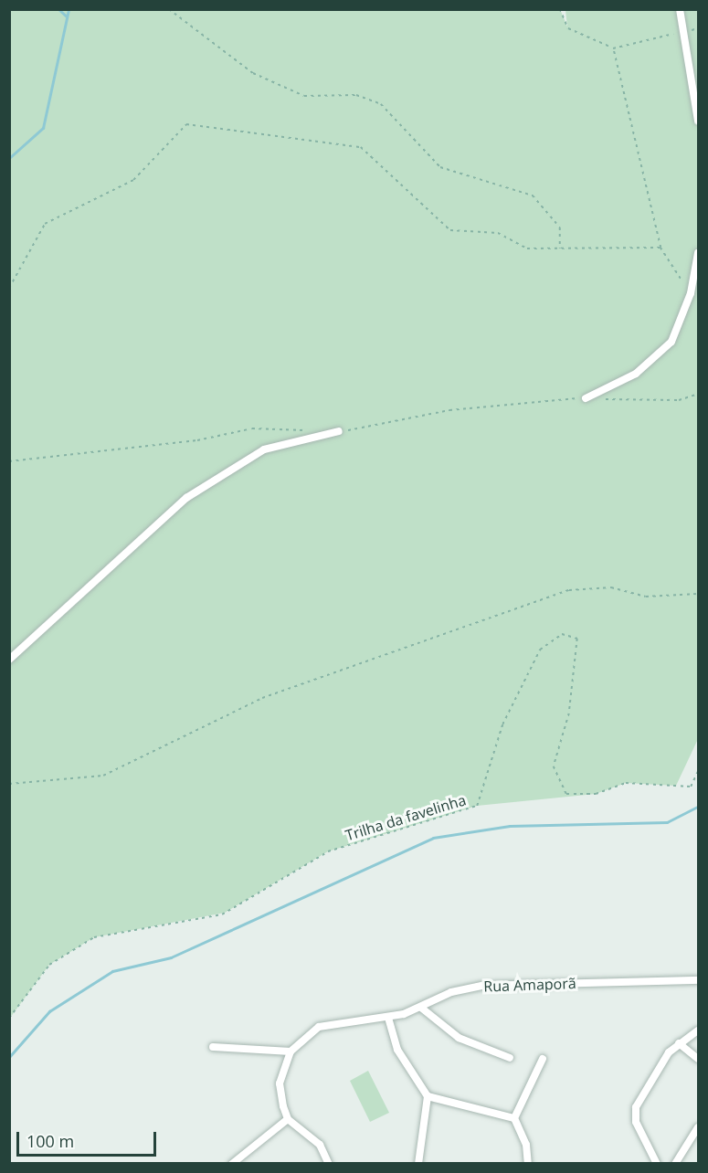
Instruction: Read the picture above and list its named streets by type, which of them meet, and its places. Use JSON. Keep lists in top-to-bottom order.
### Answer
{
  "streets": {
    "street": ["Rua Amaporã"],
    "path": ["Trilha da favelinha"]
  },
  "scale_bar": "100 m"
}
